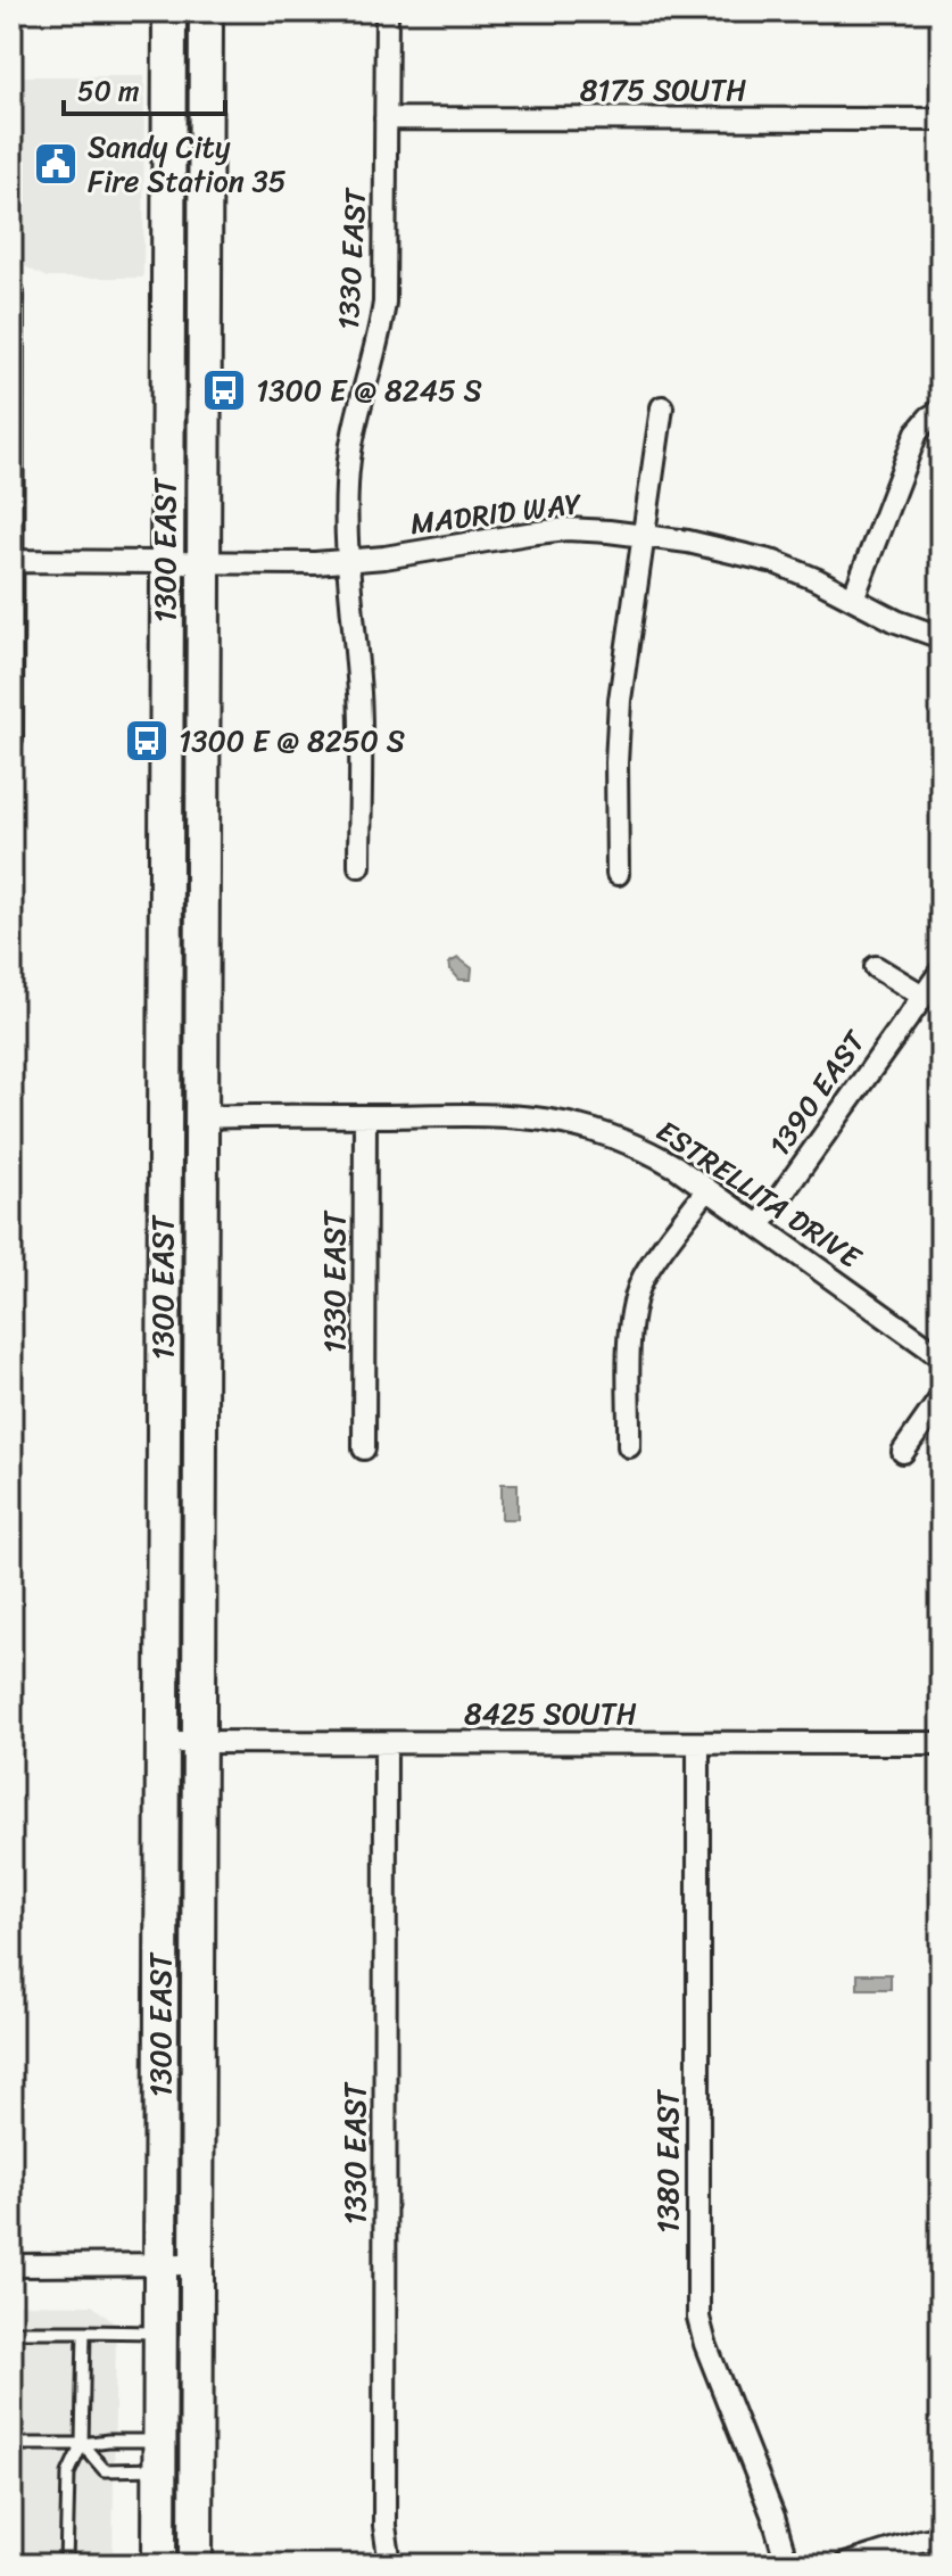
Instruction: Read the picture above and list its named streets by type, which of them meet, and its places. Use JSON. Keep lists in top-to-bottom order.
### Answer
{
  "streets": {
    "main road": ["1300 EAST"],
    "street": [
      "8175 SOUTH",
      "1330 EAST",
      "MADRID WAY",
      "1390 EAST",
      "ESTRELLITA DRIVE",
      "8425 SOUTH",
      "1380 EAST"
    ]
  },
  "crossings": [
    ["8175 SOUTH", "1330 EAST"],
    ["1330 EAST", "MADRID WAY"],
    ["1330 EAST", "ESTRELLITA DRIVE"],
    ["1330 EAST", "8425 SOUTH"],
    ["MADRID WAY", "1300 EAST"],
    ["1300 EAST", "ESTRELLITA DRIVE"],
    ["1300 EAST", "8425 SOUTH"],
    ["1390 EAST", "ESTRELLITA DRIVE"],
    ["8425 SOUTH", "1380 EAST"]
  ],
  "places": {
    "public building": ["Sandy City Fire Station 35"],
    "bus stop": ["1300 E @ 8245 S", "1300 E @ 8250 S"]
  },
  "scale_bar": "50 m"
}
